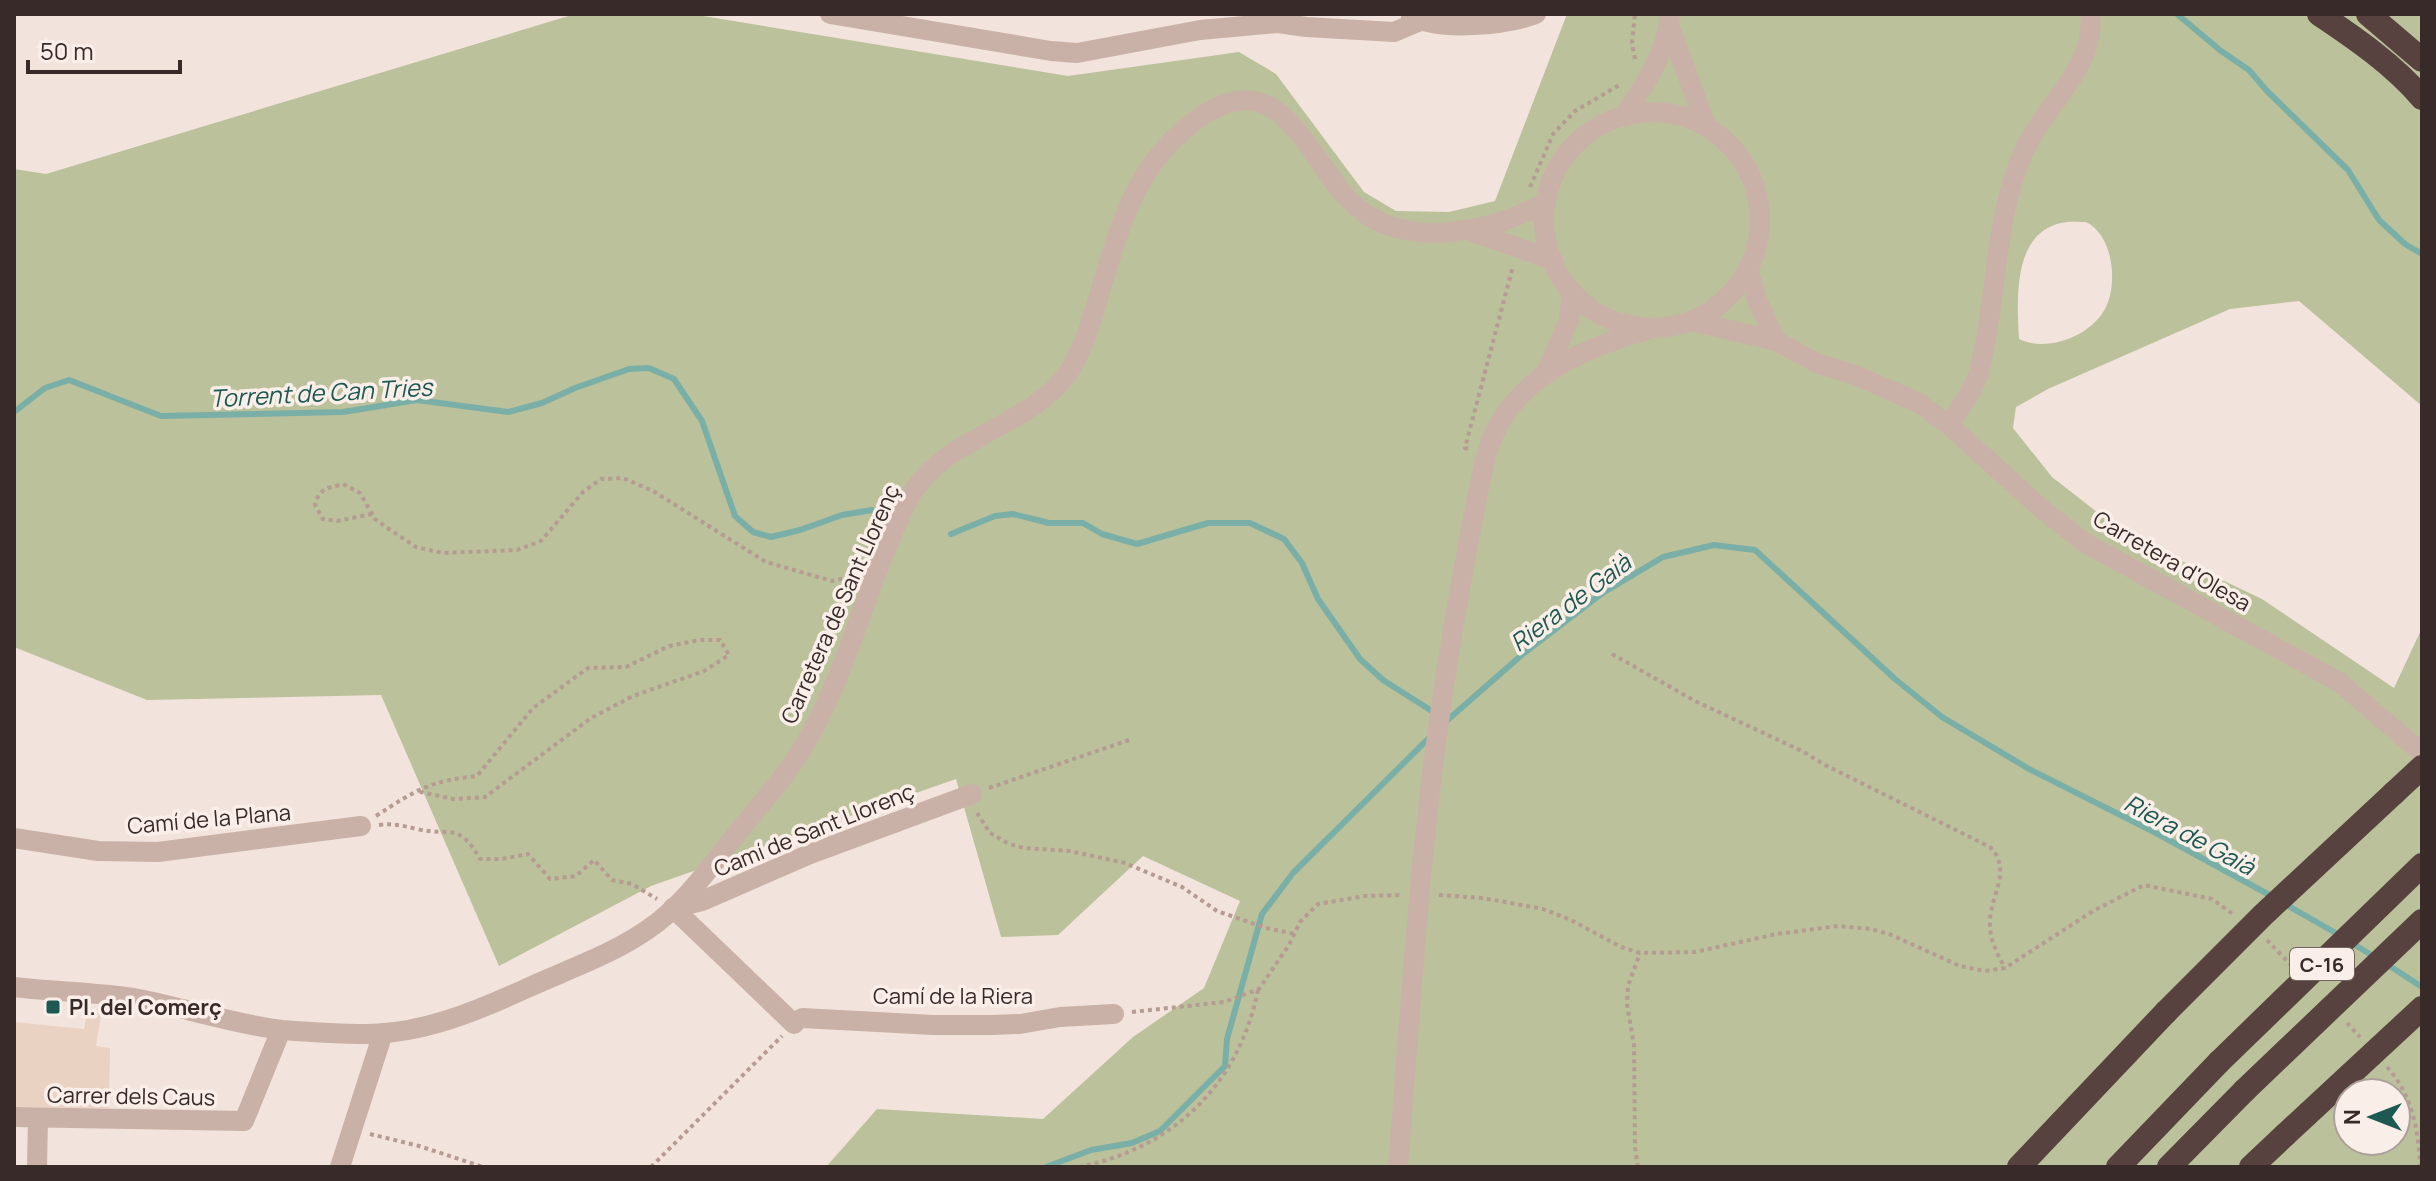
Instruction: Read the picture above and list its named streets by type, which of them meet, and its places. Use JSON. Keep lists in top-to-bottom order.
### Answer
{
  "streets": {
    "highway": ["C-16"],
    "street": [
      "Carretera d'Olesa",
      "Carretera de Sant Llorenç",
      "Camí de la Plana",
      "Camí de Sant Llorenç",
      "Camí de la Riera",
      "Carrer dels Caus"
    ]
  },
  "crossings": [
    ["Carretera d'Olesa", "Carretera de Sant Llorenç"],
    ["Carretera de Sant Llorenç", "Camí de Sant Llorenç"],
    ["Carretera de Sant Llorenç", "Carrer dels Caus"]
  ],
  "water": ["Torrent de Can Tries", "Riera de Gaià"],
  "places": {
    "transit": ["Pl. del Comerç"]
  },
  "scale_bar": "50 m",
  "north": "left"
}
